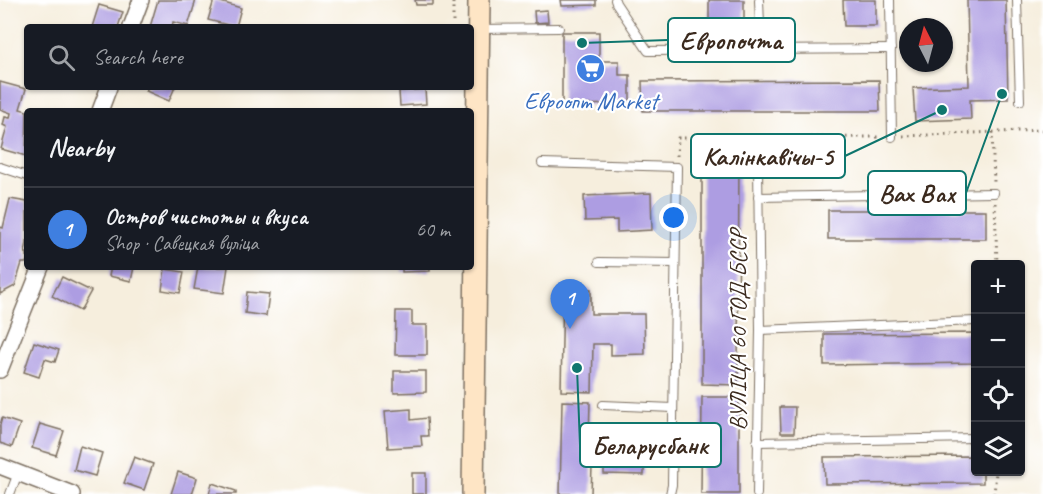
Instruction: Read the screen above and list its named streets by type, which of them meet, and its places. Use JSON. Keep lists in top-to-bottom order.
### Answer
{
  "streets": {
    "lane": ["ВУЛІЦА 60 ГОД БССР"]
  },
  "places": {
    "other": [
      "Европочта",
      "Вах Вах",
      "Калінкавічы-5",
      "Беларусбанк"
    ],
    "supermarket": ["Евроопт Market"]
  },
  "north": "top",
  "page": {
    "search": "Search here",
    "heading": "Nearby",
    "list": [
      {
        "mark": "1",
        "name": "Остров чистоты и вкуса",
        "note": "Shop · Савецкая вуліца",
        "value": "60 m"
      }
    ],
    "map_buttons": ["+", "−"],
    "pins": "1"
  }
}
